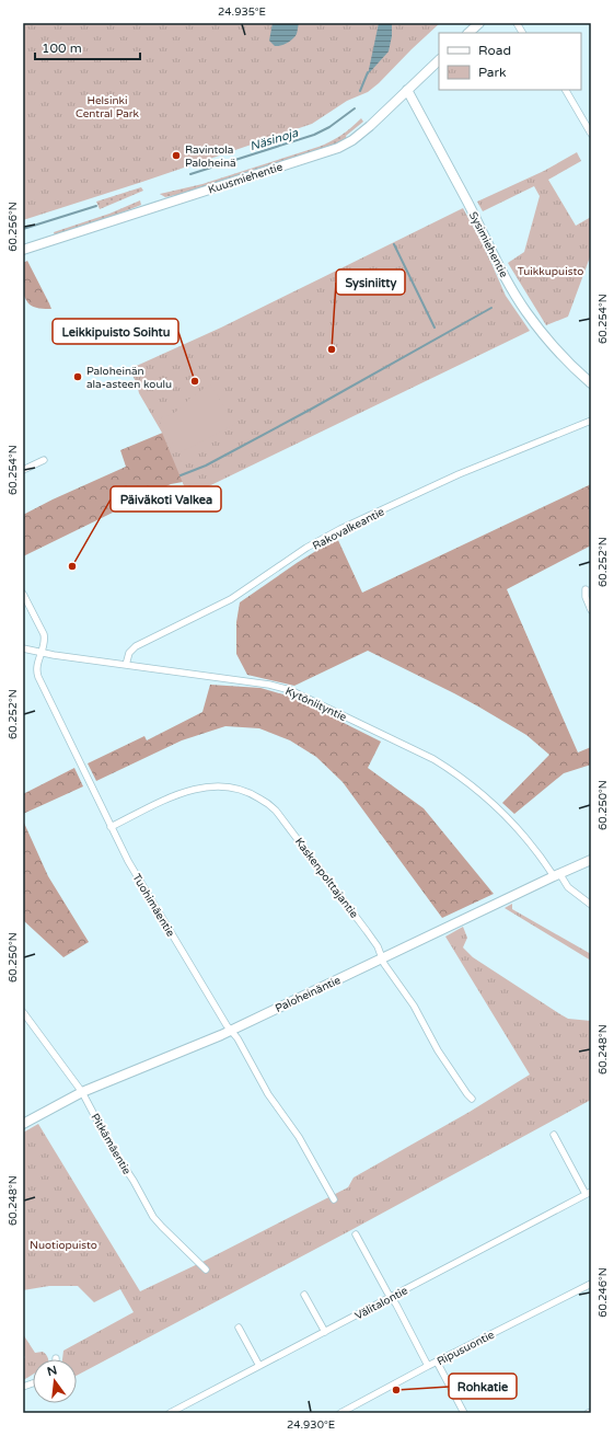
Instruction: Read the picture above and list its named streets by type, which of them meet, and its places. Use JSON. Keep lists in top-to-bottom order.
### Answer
{
  "streets": {
    "street": [
      "Kuusmiehentie",
      "Sysimiehentie",
      "Rakovalkeantie",
      "Kytöniityntie",
      "Kaskenpolttajantie",
      "Tuohimäentie",
      "Paloheinäntie",
      "Pitkämäentie",
      "Välitalontie",
      "Ripusuontie"
    ]
  },
  "crossings": [
    ["Kuusmiehentie", "Sysimiehentie"],
    ["Rakovalkeantie", "Kytöniityntie"],
    ["Kytöniityntie", "Tuohimäentie"],
    ["Kytöniityntie", "Paloheinäntie"],
    ["Kaskenpolttajantie", "Tuohimäentie"],
    ["Kaskenpolttajantie", "Paloheinäntie"],
    ["Tuohimäentie", "Paloheinäntie"],
    ["Paloheinäntie", "Pitkämäentie"]
  ],
  "water": ["Näsinoja"],
  "parks": ["Helsinki Central Park", "Tuikkupuisto", "Nuotiopuisto"],
  "places": [
    "Ravintola Paloheinä",
    "Sysiniitty",
    "Paloheinän ala-asteen koulu",
    "Leikkipuisto Soihtu",
    "Päiväkoti Valkea",
    "Rohkatie"
  ],
  "legend": ["Road", "Park"],
  "scale_bar": "100 m",
  "north": "top",
  "coordinates": [
    "24.935°E",
    "60.256°N",
    "60.254°N",
    "60.252°N",
    "60.250°N",
    "60.248°N",
    "60.246°N",
    "24.930°E"
  ]
}
